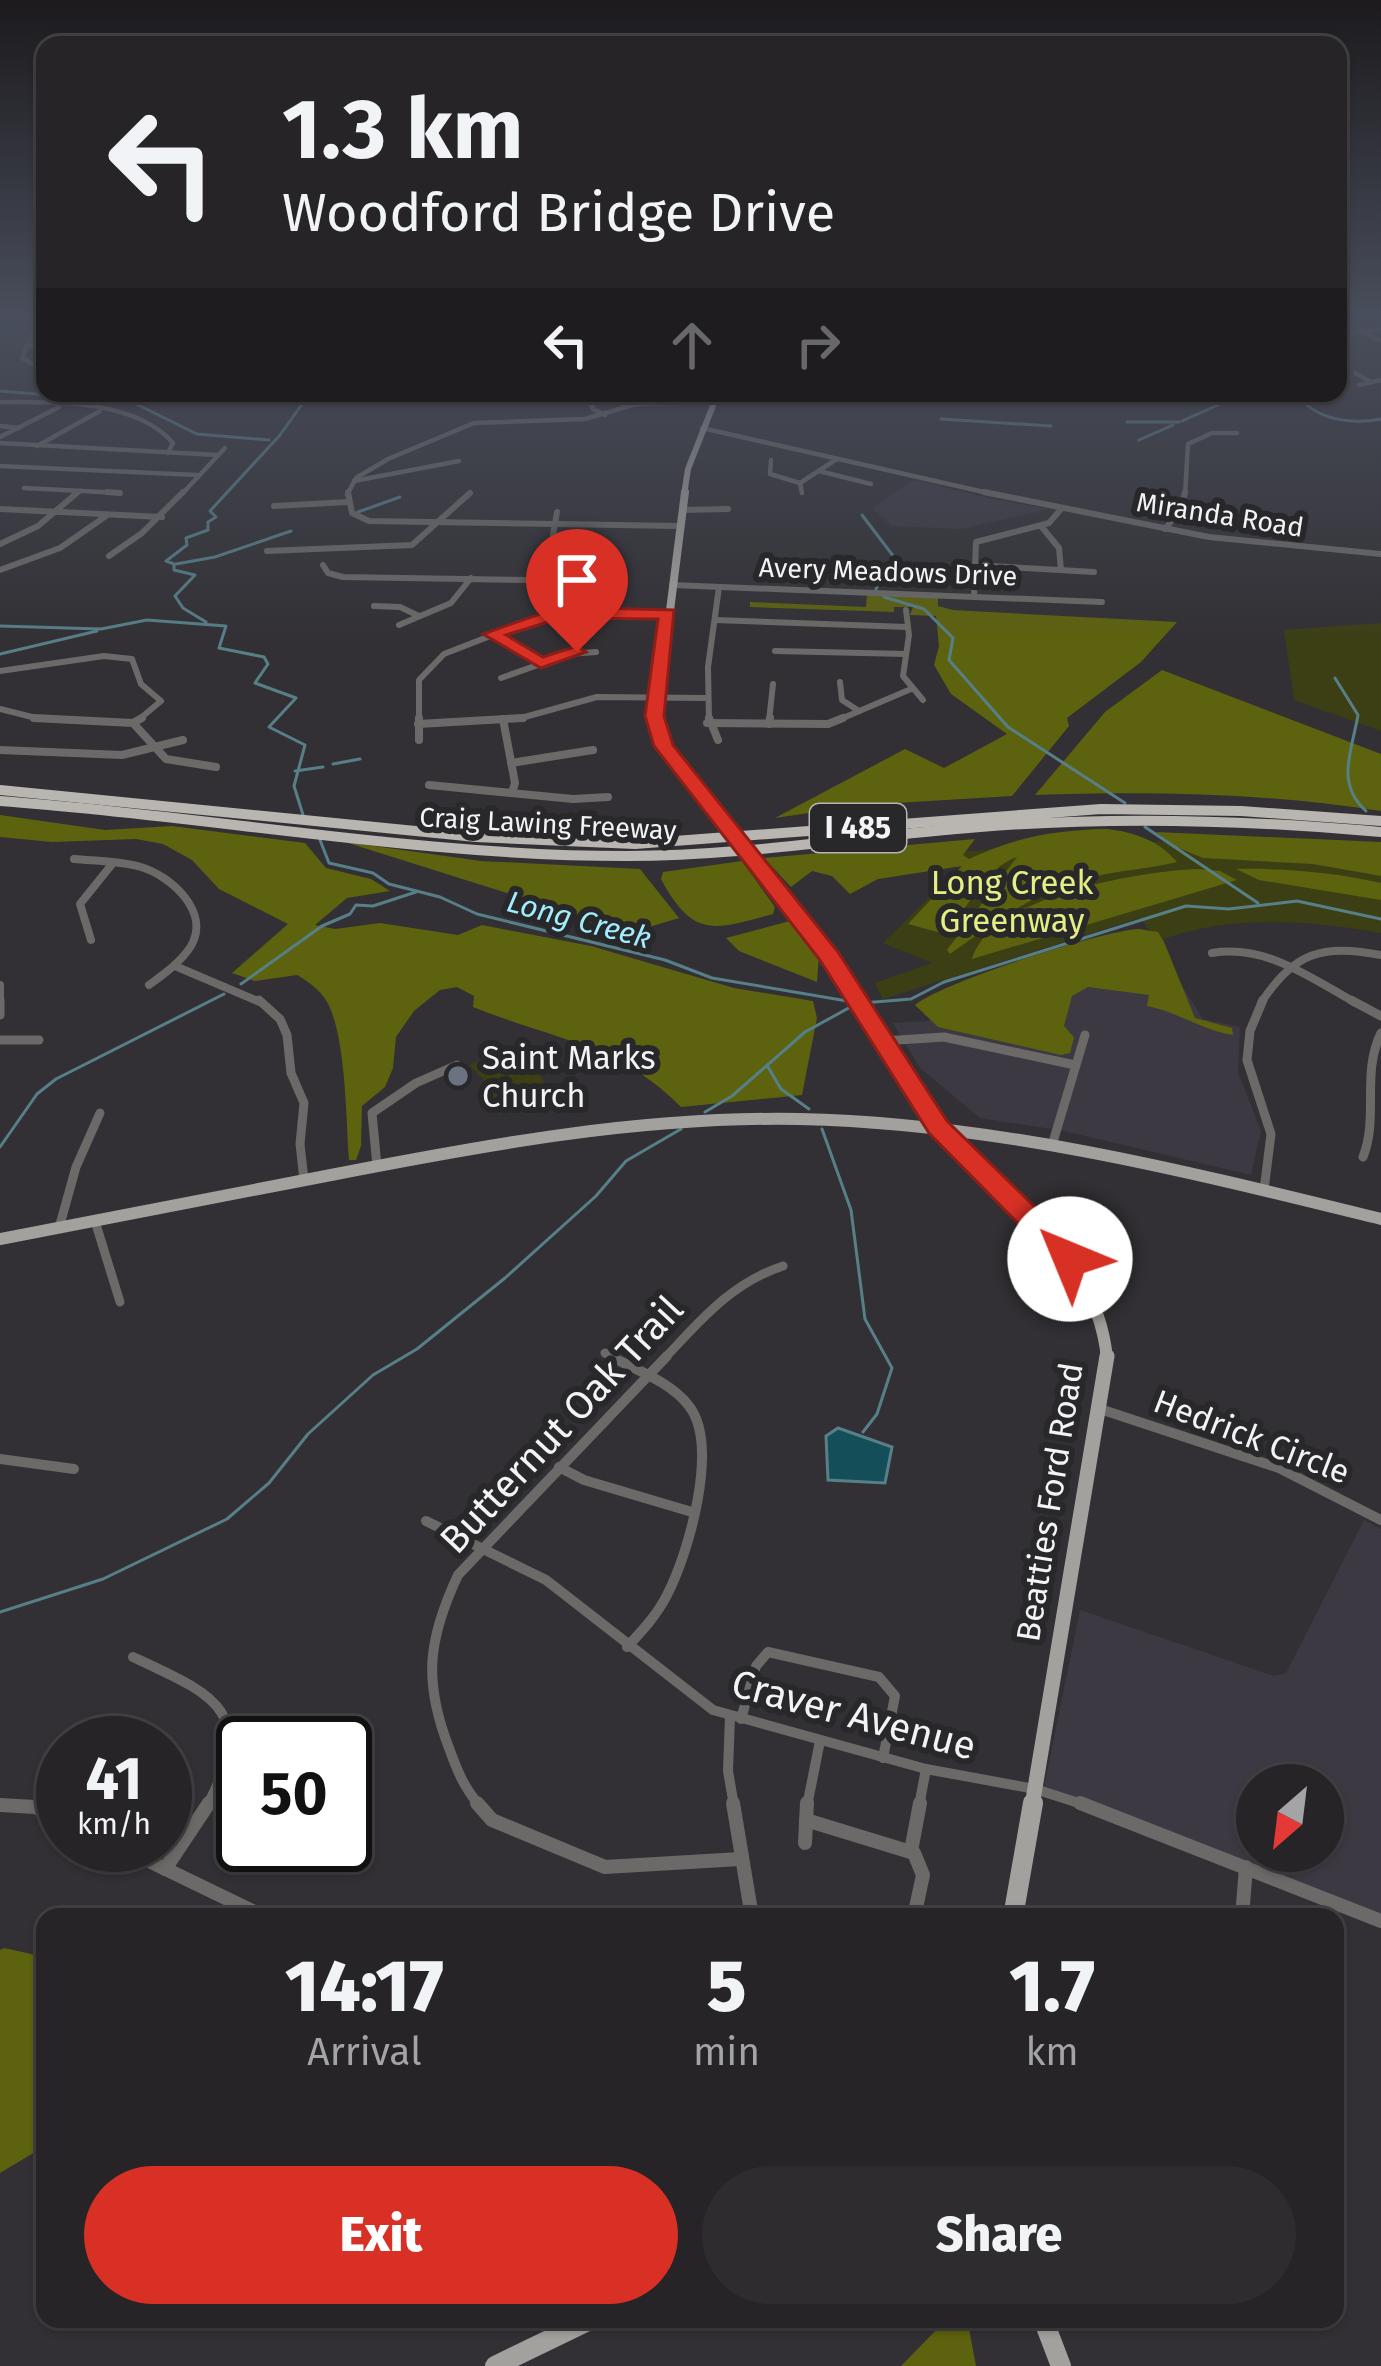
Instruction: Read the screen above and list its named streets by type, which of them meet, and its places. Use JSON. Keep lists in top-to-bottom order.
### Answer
{
  "streets": {
    "highway": ["Craig Lawing Freeway", "I 485"],
    "main road": ["Beatties Ford Road"],
    "street": [
      "Miranda Road",
      "Avery Meadows Drive",
      "Butternut Oak Trail",
      "Hedrick Circle",
      "Craver Avenue"
    ]
  },
  "crossings": [
    ["Miranda Road", "Beatties Ford Road"],
    ["Avery Meadows Drive", "Beatties Ford Road"],
    ["Butternut Oak Trail", "Craver Avenue"],
    ["Hedrick Circle", "Beatties Ford Road"],
    ["Beatties Ford Road", "Craver Avenue"]
  ],
  "water": ["Long Creek"],
  "parks": ["Long Creek Greenway"],
  "places": ["Saint Marks Church"],
  "north": "bottom left",
  "page": {
    "turn": ["1.3 km", "Woodford Bridge Drive"],
    "speed": "41 km/h",
    "limit": "50",
    "eta": [
      "14:17",
      "Arrival",
      "5",
      "min",
      "1.7",
      "km"
    ],
    "buttons": ["Exit", "Share"]
  }
}
